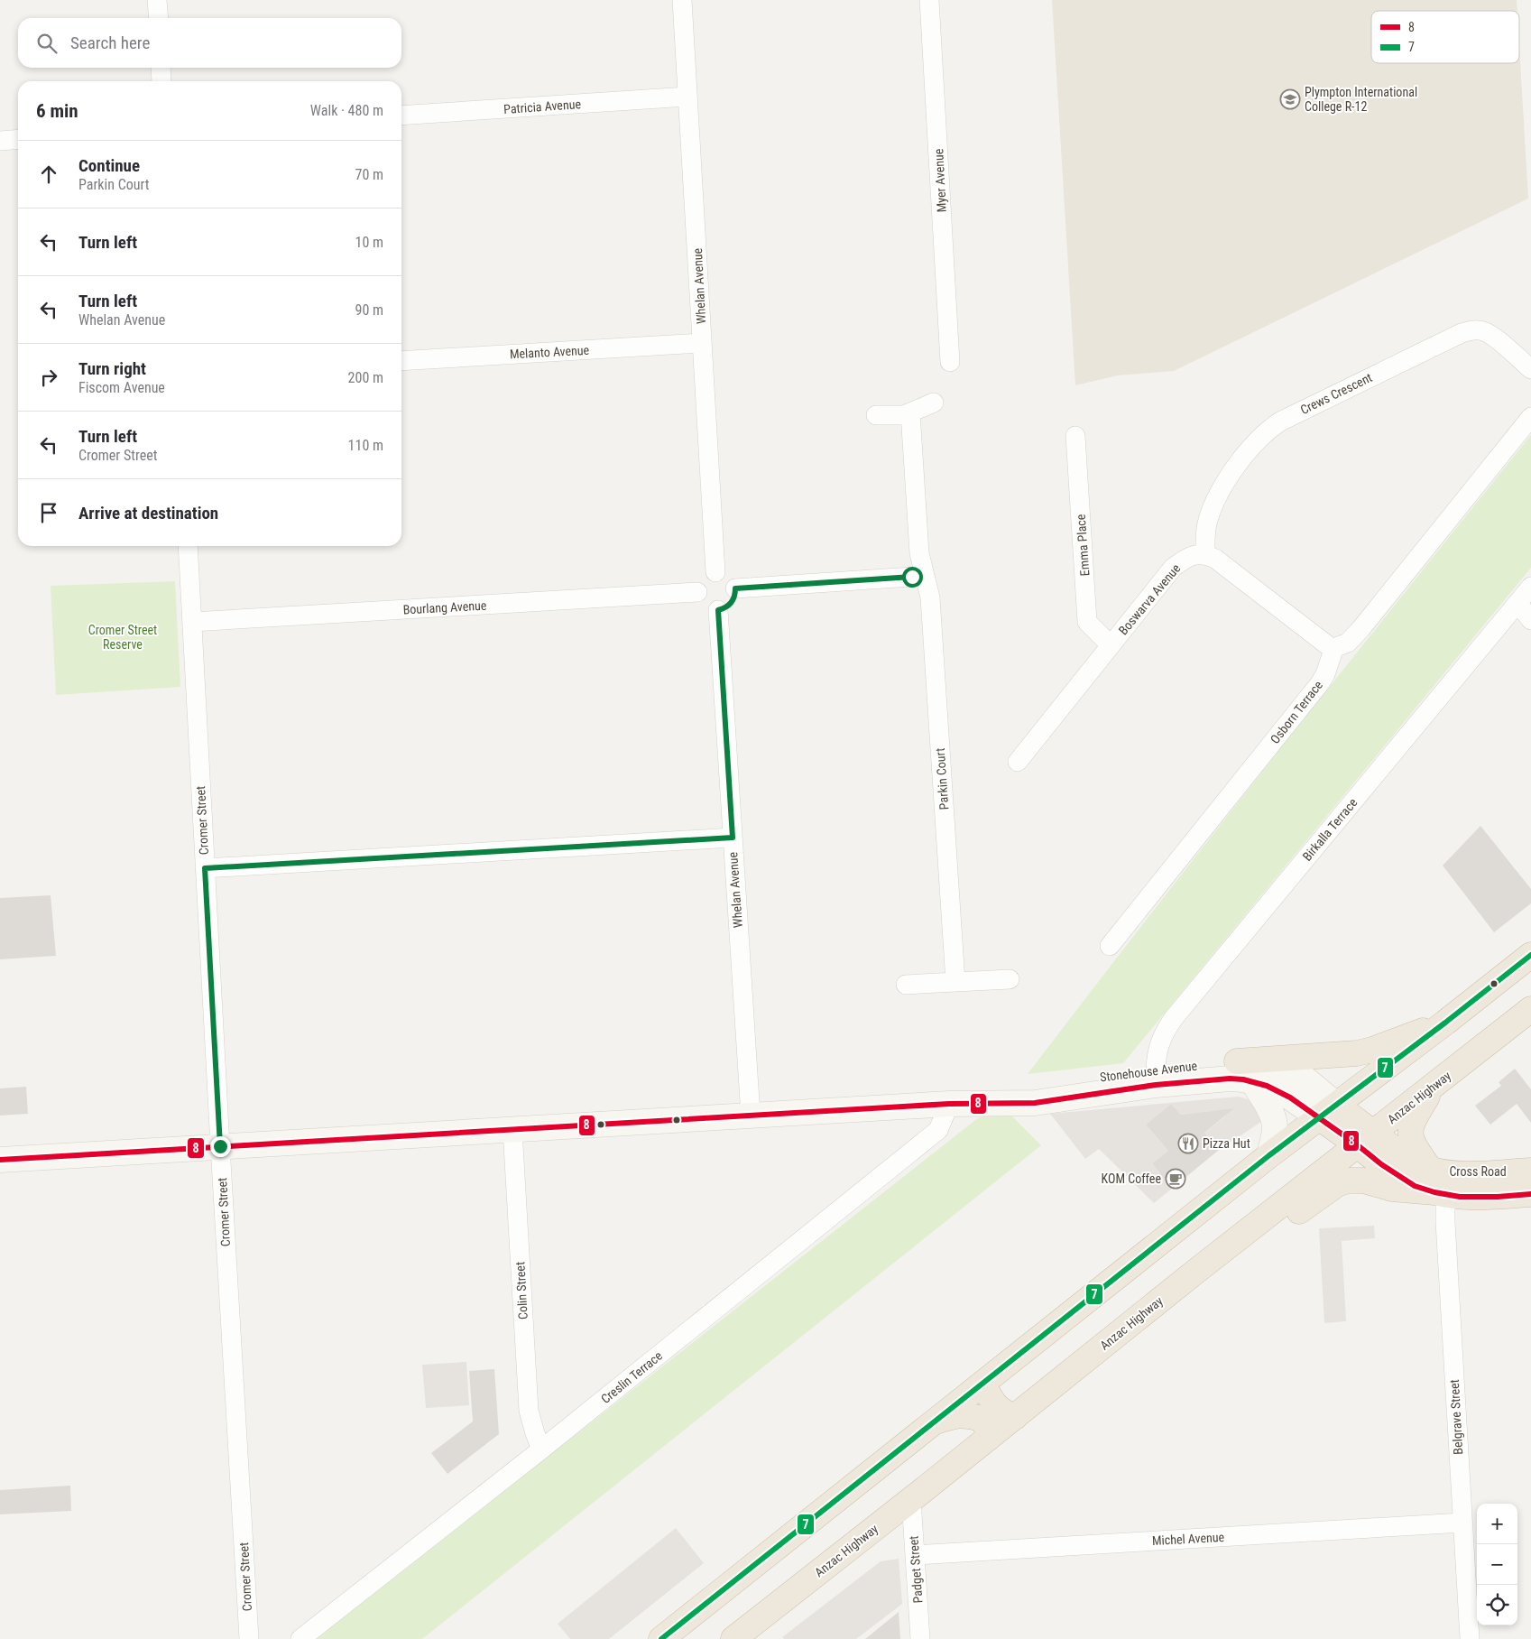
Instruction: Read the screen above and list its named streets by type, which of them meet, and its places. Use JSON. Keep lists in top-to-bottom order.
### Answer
{
  "streets": {
    "highway": ["Anzac Highway", "Cross Road"],
    "street": [
      "Patricia Avenue",
      "Myer Avenue",
      "Whelan Avenue",
      "Melanto Avenue",
      "Crews Crescent",
      "Emma Place",
      "Boswarva Avenue",
      "Bourlang Avenue",
      "Osborn Terrace",
      "Parkin Court",
      "Cromer Street",
      "Birkalla Terrace",
      "Stonehouse Avenue",
      "Colin Street",
      "Creslin Terrace",
      "Belgrave Street",
      "Michel Avenue",
      "Padget Street"
    ]
  },
  "crossings": [
    ["Patricia Avenue", "Whelan Avenue"],
    ["Whelan Avenue", "Melanto Avenue"],
    ["Whelan Avenue", "Bourlang Avenue"],
    ["Whelan Avenue", "Stonehouse Avenue"],
    ["Crews Crescent", "Boswarva Avenue"],
    ["Emma Place", "Boswarva Avenue"],
    ["Bourlang Avenue", "Cromer Street"],
    ["Cromer Street", "Stonehouse Avenue"],
    ["Birkalla Terrace", "Stonehouse Avenue"],
    ["Stonehouse Avenue", "Cross Road"],
    ["Stonehouse Avenue", "Colin Street"],
    ["Stonehouse Avenue", "Creslin Terrace"],
    ["Anzac Highway", "Cross Road"],
    ["Anzac Highway", "Padget Street"],
    ["Cross Road", "Belgrave Street"],
    ["Colin Street", "Creslin Terrace"],
    ["Belgrave Street", "Michel Avenue"],
    ["Michel Avenue", "Padget Street"]
  ],
  "parks": ["Cromer Street Reserve"],
  "places": {
    "school or university": ["Plympton International College R-12"],
    "restaurant": ["Pizza Hut"],
    "cafe": ["KOM Coffee"]
  },
  "lines": ["transit line 7", "transit line 8"],
  "legend": ["8", "7"],
  "page": {
    "search": "Search here",
    "heading": ["6 min", "Walk · 480 m"],
    "list": [
      ["Continue", "Parkin Court", "70 m"],
      ["Turn left", "10 m"],
      ["Turn left", "Whelan Avenue", "90 m"],
      ["Turn right", "Fiscom Avenue", "200 m"],
      ["Turn left", "Cromer Street", "110 m"],
      "Arrive at destination"
    ],
    "map_buttons": ["+", "−"]
  }
}
